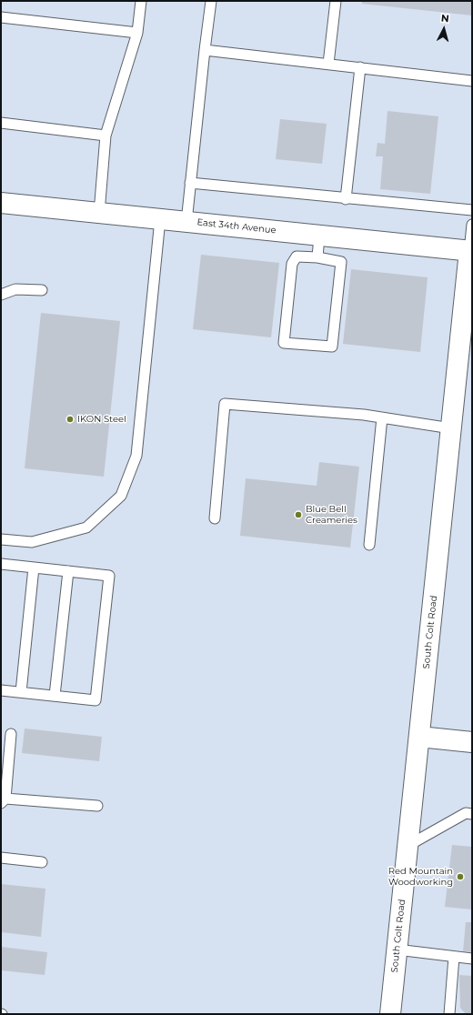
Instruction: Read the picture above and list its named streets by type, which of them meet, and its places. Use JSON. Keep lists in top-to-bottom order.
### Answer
{
  "streets": {
    "street": ["East 34th Avenue", "South Colt Road"]
  },
  "crossings": [
    ["East 34th Avenue", "South Colt Road"]
  ],
  "places": ["IKON Steel", "Blue Bell Creameries", "Red Mountain Woodworking"],
  "north": "top"
}
